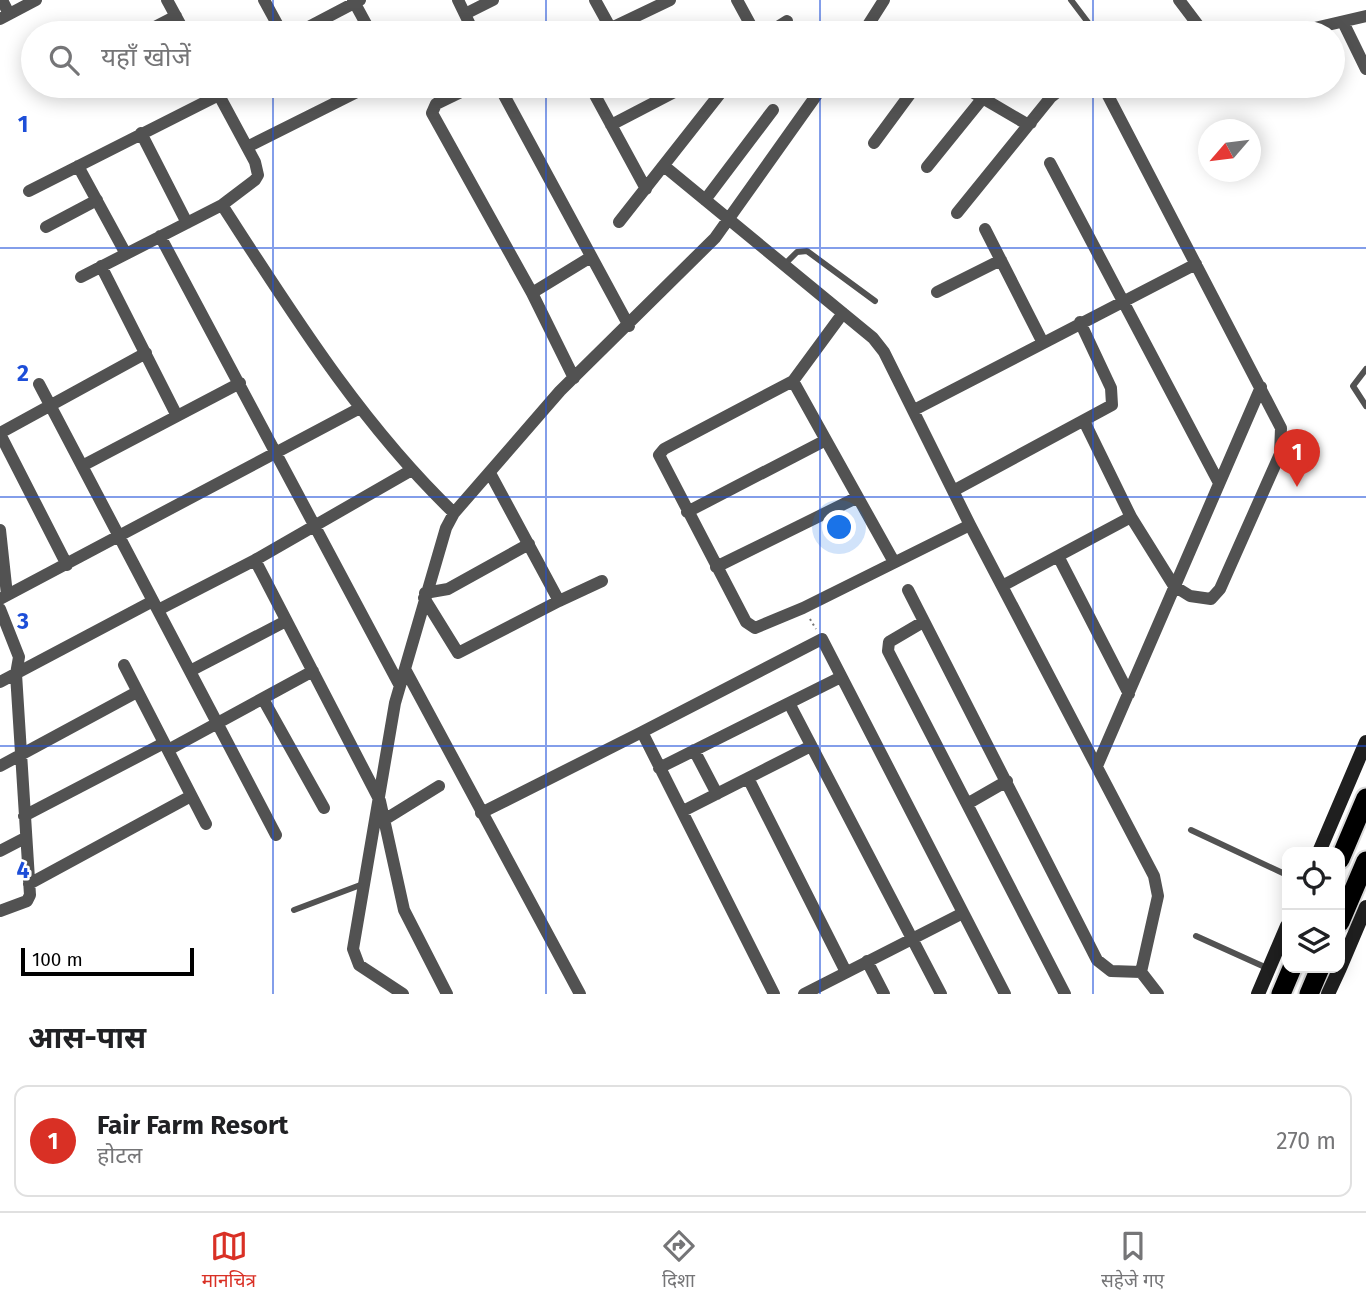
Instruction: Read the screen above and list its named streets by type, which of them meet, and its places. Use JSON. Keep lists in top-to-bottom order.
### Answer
{
  "scale_bar": "100 m",
  "north": "bottom left",
  "page": {
    "search": "यहाँ खोजें",
    "pins": "1",
    "scale": "100 m",
    "heading": "आस-पास",
    "list": [
      {
        "mark": "1",
        "name": "Fair Farm Resort",
        "note": "होटल",
        "value": "270 m"
      }
    ],
    "nav": ["मानचित्र", "दिशा", "सहेजे गए"]
  },
  "grid": {
    "rows": [
      "1",
      "2",
      "3",
      "4"
    ]
  }
}
